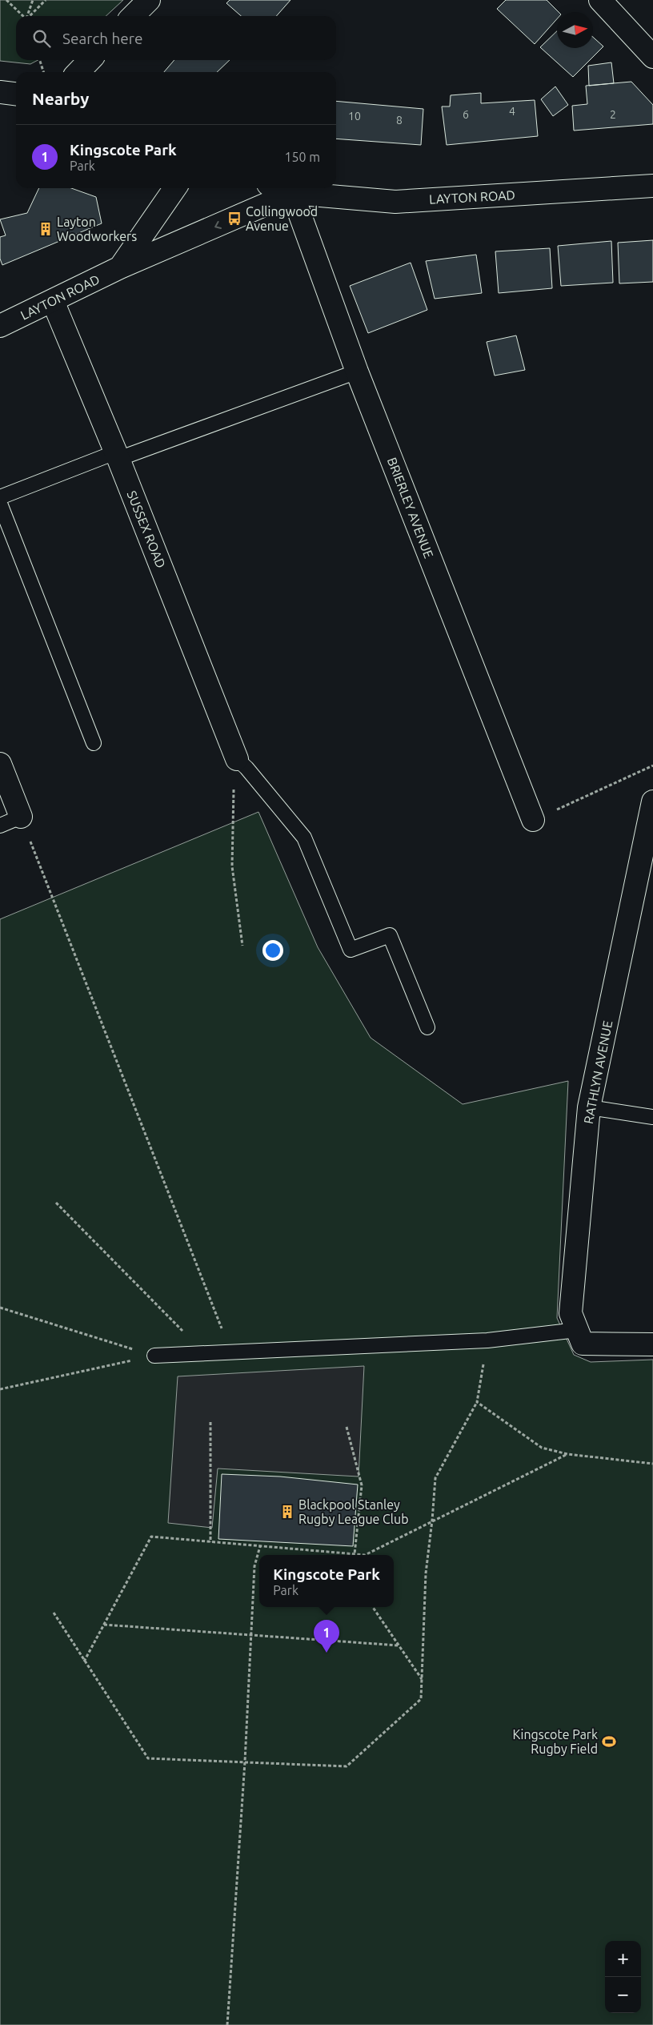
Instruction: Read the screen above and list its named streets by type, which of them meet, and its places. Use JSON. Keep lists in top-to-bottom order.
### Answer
{
  "streets": {
    "street": [
      "LAYTON ROAD",
      "BRIERLEY AVENUE",
      "SUSSEX ROAD",
      "RATHLYN AVENUE"
    ]
  },
  "crossings": [
    ["LAYTON ROAD", "BRIERLEY AVENUE"],
    ["LAYTON ROAD", "SUSSEX ROAD"]
  ],
  "places": {
    "bus stop": ["Collingwood Avenue"],
    "building": ["Layton Woodworkers", "Blackpool Stanley Rugby League Club"],
    "sports": ["Kingscote Park Rugby Field"]
  },
  "house_numbers": [
    "4",
    "6",
    "2",
    "10",
    "8"
  ],
  "north": "right",
  "page": {
    "search": "Search here",
    "heading": "Nearby",
    "list": [
      {
        "mark": "1",
        "name": "Kingscote Park",
        "note": "Park",
        "value": "150 m"
      }
    ],
    "popup": ["Kingscote Park", "Park"],
    "pins": "1",
    "map_buttons": ["+", "−"]
  }
}
